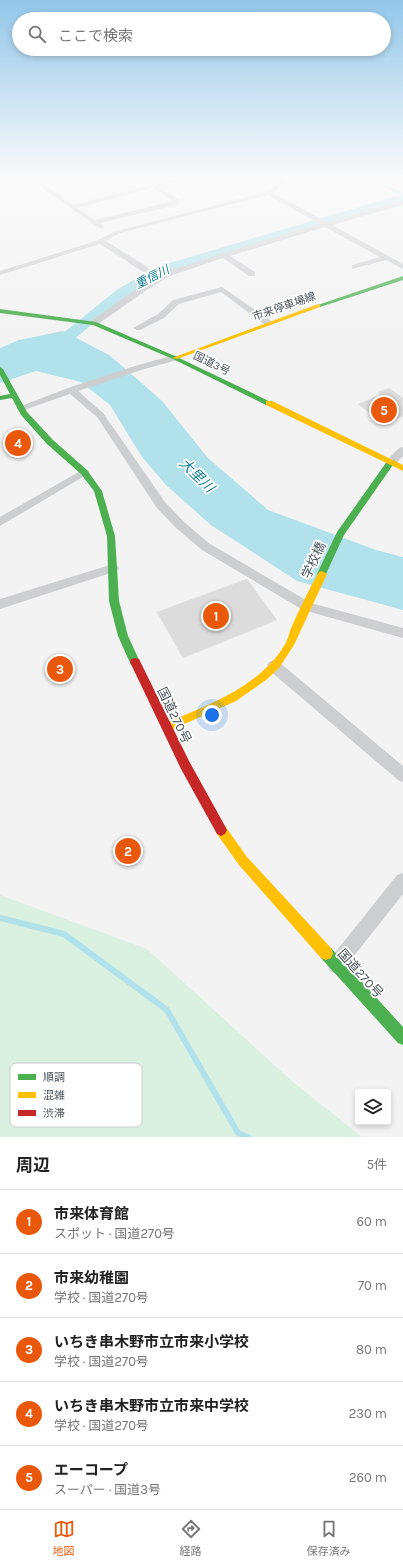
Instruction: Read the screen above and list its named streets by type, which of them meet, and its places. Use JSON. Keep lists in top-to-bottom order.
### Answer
{
  "streets": {
    "main road": [
      "市来停車場線",
      "国道3号",
      "学校橋",
      "国道270号"
    ]
  },
  "crossings": [
    ["市来停車場線", "国道3号"],
    ["国道3号", "学校橋"],
    ["学校橋", "国道270号"]
  ],
  "water": ["重信川", "大里川"],
  "legend": ["順調", "混雑", "渋滞"],
  "page": {
    "search": "ここで検索",
    "pins": [
      "5",
      "4",
      "1",
      "3",
      "2"
    ],
    "heading": ["周辺", "5件"],
    "list": [
      {
        "mark": "1",
        "name": "市来体育館",
        "note": "スポット · 国道270号",
        "value": "60 m"
      },
      {
        "mark": "2",
        "name": "市来幼稚園",
        "note": "学校 · 国道270号",
        "value": "70 m"
      },
      {
        "mark": "3",
        "name": "いちき串木野市立市来小学校",
        "note": "学校 · 国道270号",
        "value": "80 m"
      },
      {
        "mark": "4",
        "name": "いちき串木野市立市来中学校",
        "note": "学校 · 国道270号",
        "value": "230 m"
      },
      {
        "mark": "5",
        "name": "エーコープ",
        "note": "スーパー · 国道3号",
        "value": "260 m"
      }
    ],
    "nav": ["地図", "経路", "保存済み"]
  }
}
